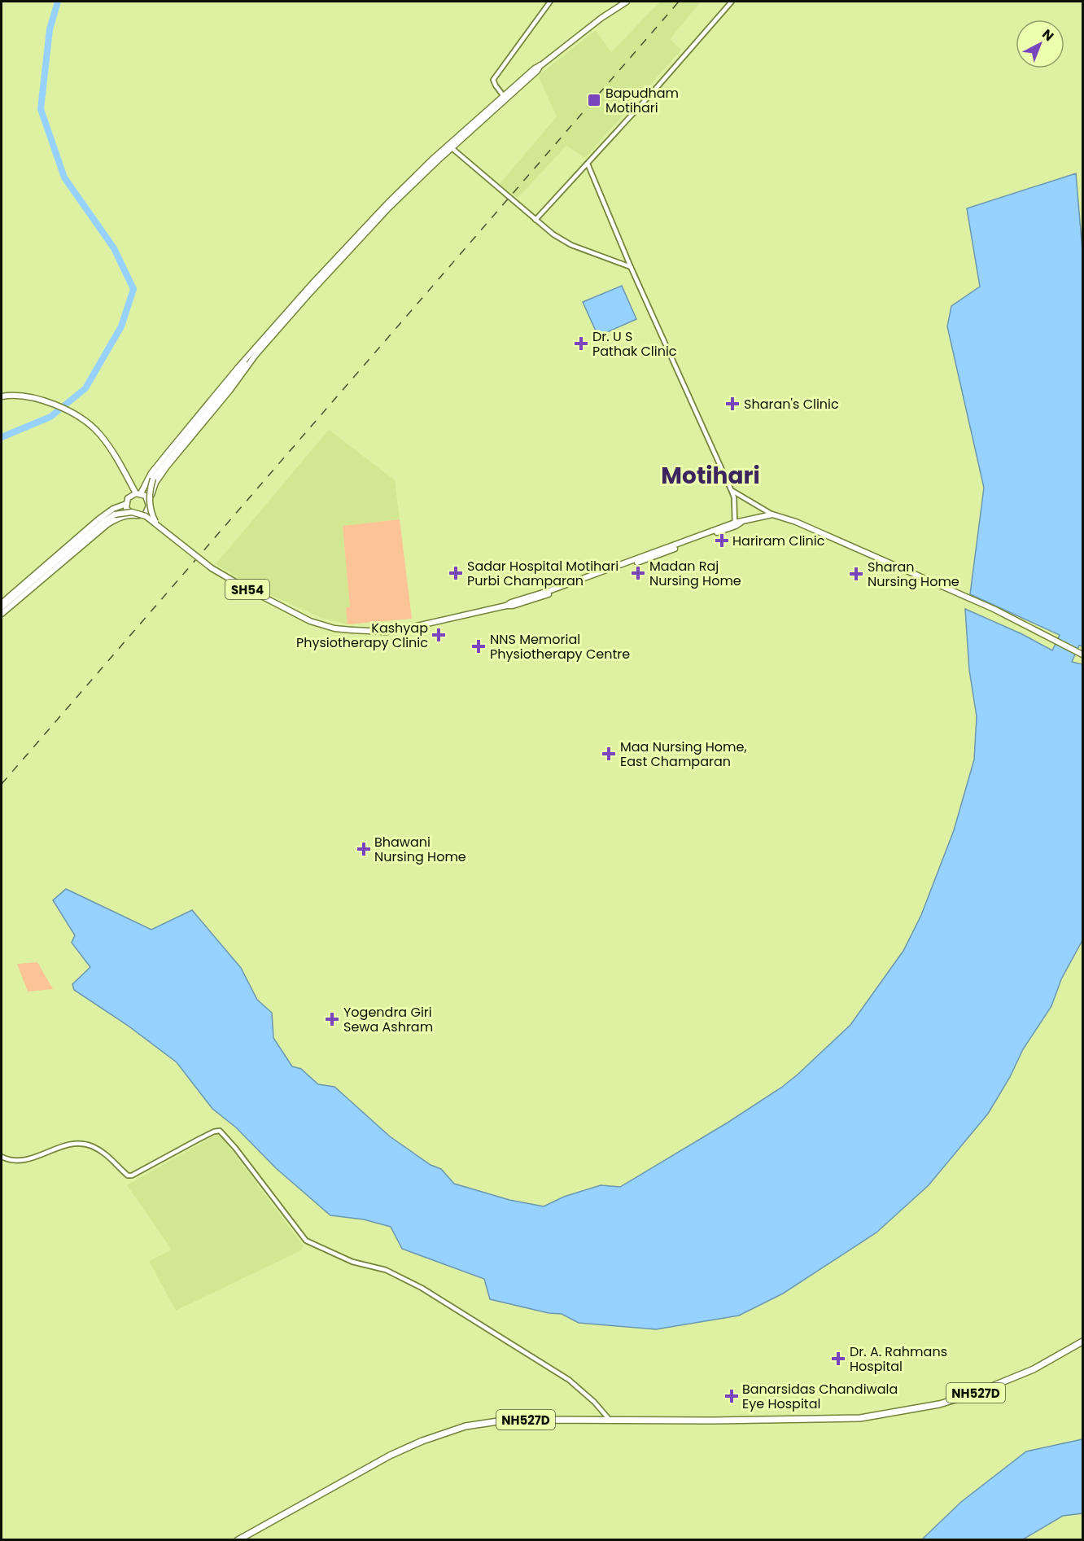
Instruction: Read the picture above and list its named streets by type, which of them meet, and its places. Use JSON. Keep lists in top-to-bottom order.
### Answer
{
  "streets": {
    "highway": ["NH527D"],
    "main road": ["SH54"]
  },
  "districts": ["Motihari"],
  "places": {
    "transit": ["Bapudham Motihari"],
    "health": [
      "Dr. U S Pathak Clinic",
      "Sharan's Clinic",
      "Hariram Clinic",
      "Sadar Hospital Motihari Purbi Champaran",
      "Madan Raj Nursing Home",
      "Sharan Nursing Home",
      "Kashyap Physiotherapy Clinic",
      "NNS Memorial Physiotherapy Centre",
      "Maa Nursing Home, East Champaran",
      "Bhawani Nursing Home",
      "Yogendra Giri Sewa Ashram",
      "Dr. A. Rahmans Hospital",
      "Banarsidas Chandiwala Eye Hospital"
    ]
  },
  "north": "top right"
}
